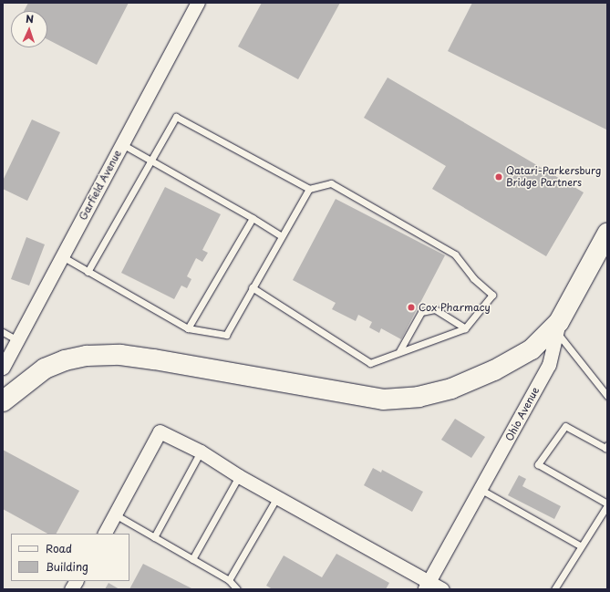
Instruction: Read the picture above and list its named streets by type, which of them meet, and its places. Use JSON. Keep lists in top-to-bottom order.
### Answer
{
  "streets": {
    "main road": ["Ohio Avenue"],
    "street": ["Garfield Avenue"]
  },
  "places": ["Qatari-Parkersburg Bridge Partners", "Cox Pharmacy"],
  "legend": ["Road", "Building"],
  "north": "top"
}
